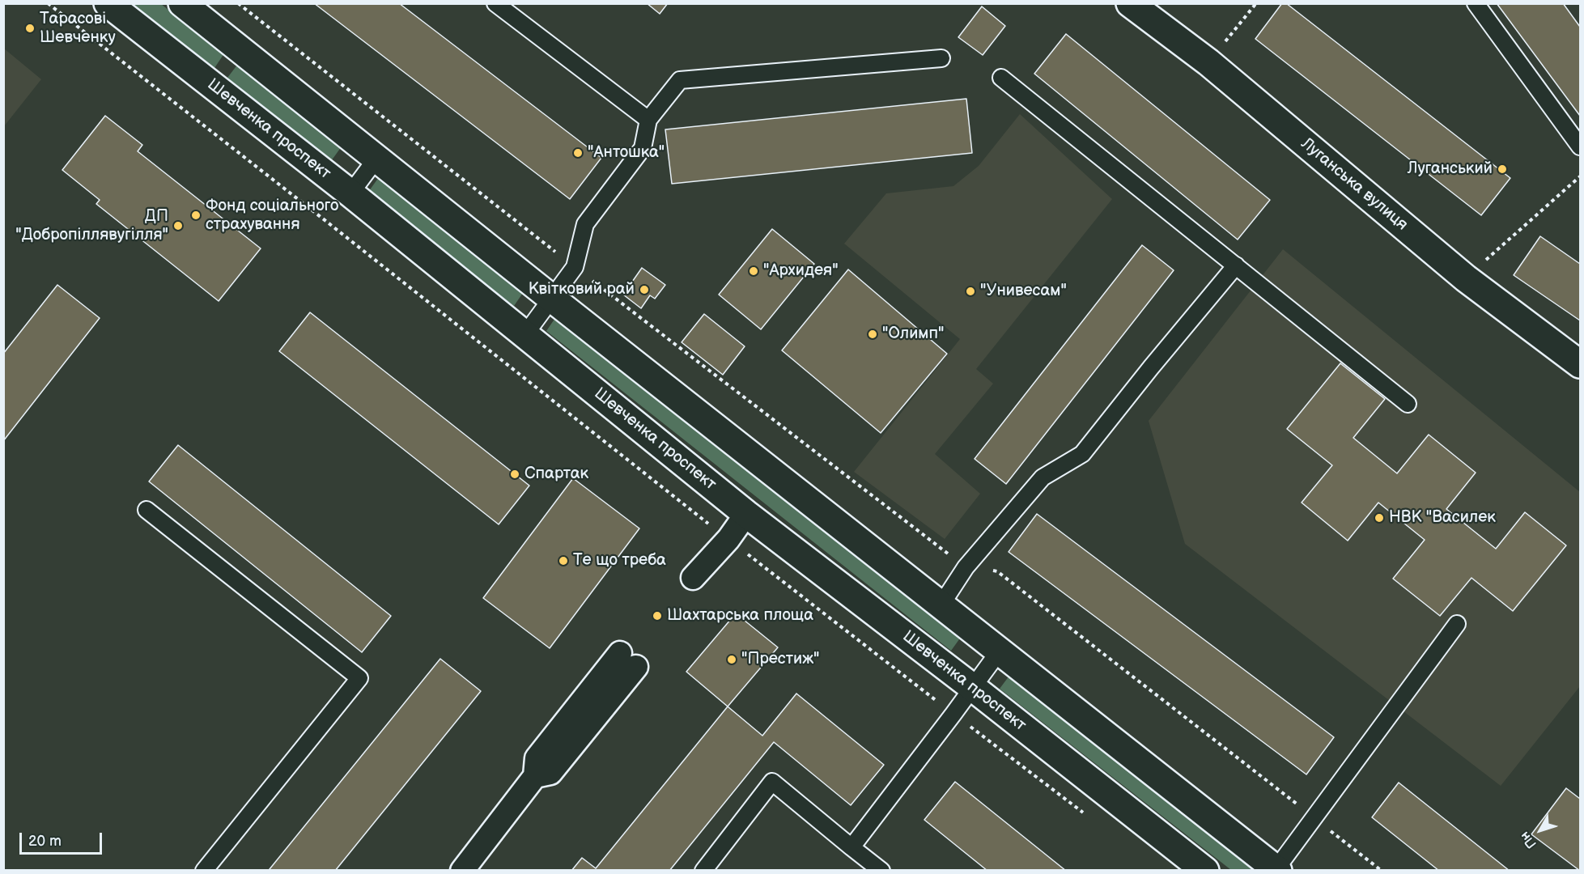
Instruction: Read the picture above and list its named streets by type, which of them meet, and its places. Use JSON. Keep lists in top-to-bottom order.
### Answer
{
  "streets": {
    "street": ["Шевченка проспект", "Луганська вулиця"]
  },
  "places": [
    "Тарасові Шевченку",
    "\"Антошка\"",
    "Луганський",
    "Фонд соціального страхування",
    "ДП \"Добропіллявугілля\"",
    "\"Архидея\"",
    "Квітковий рай",
    "\"Унивесам\"",
    "\"Олимп\"",
    "Спартак",
    "НВК \"Василек",
    "Те що треба",
    "Шахтарська площа",
    "\"Престиж\""
  ],
  "scale_bar": "20 m",
  "north": "bottom left"
}
